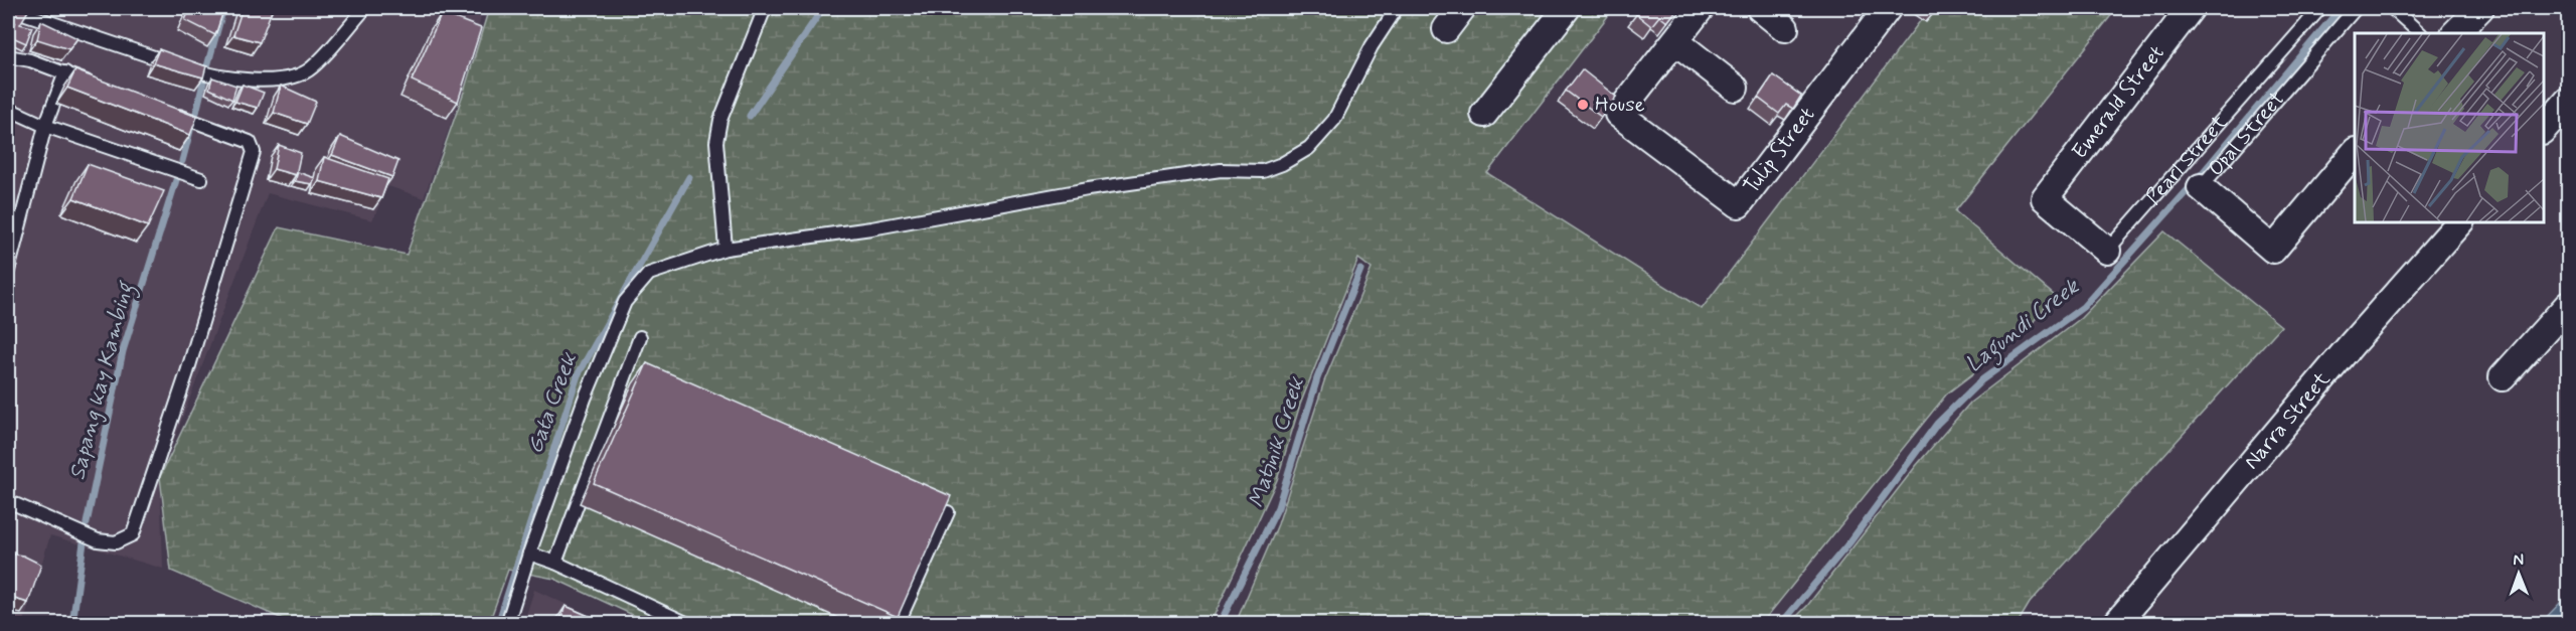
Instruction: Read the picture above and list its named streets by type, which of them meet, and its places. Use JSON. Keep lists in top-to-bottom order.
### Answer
{
  "streets": {
    "street": [
      "Emerald Street",
      "Opal Street",
      "Tulip Street",
      "Pearl Street",
      "Narra Street"
    ]
  },
  "crossings": [
    ["Emerald Street", "Pearl Street"]
  ],
  "water": [
    "Lagundi Creek",
    "Sapang kay Kambing",
    "Gata Creek",
    "Matinik Creek"
  ],
  "places": ["House"],
  "north": "top"
}
